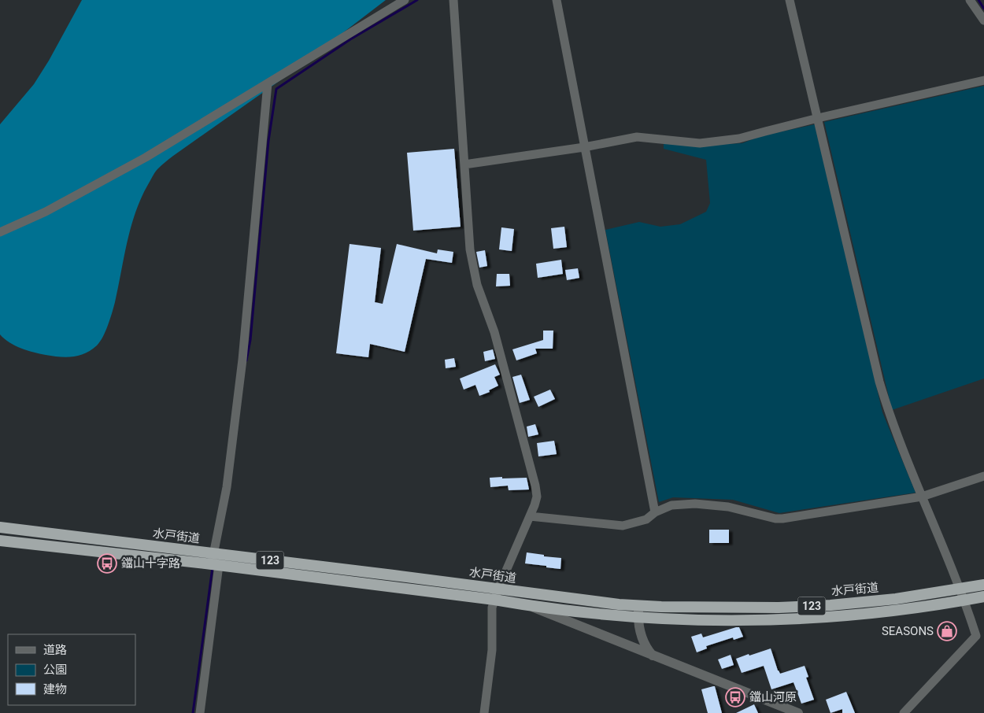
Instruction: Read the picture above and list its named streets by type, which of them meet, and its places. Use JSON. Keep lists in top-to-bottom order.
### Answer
{
  "streets": {
    "highway": ["水戸街道", "123"]
  },
  "places": {
    "bus stop": ["鐺山十字路", "鐺山河原"],
    "shop": ["SEASONS"]
  },
  "legend": ["道路", "公園", "建物"]
}
